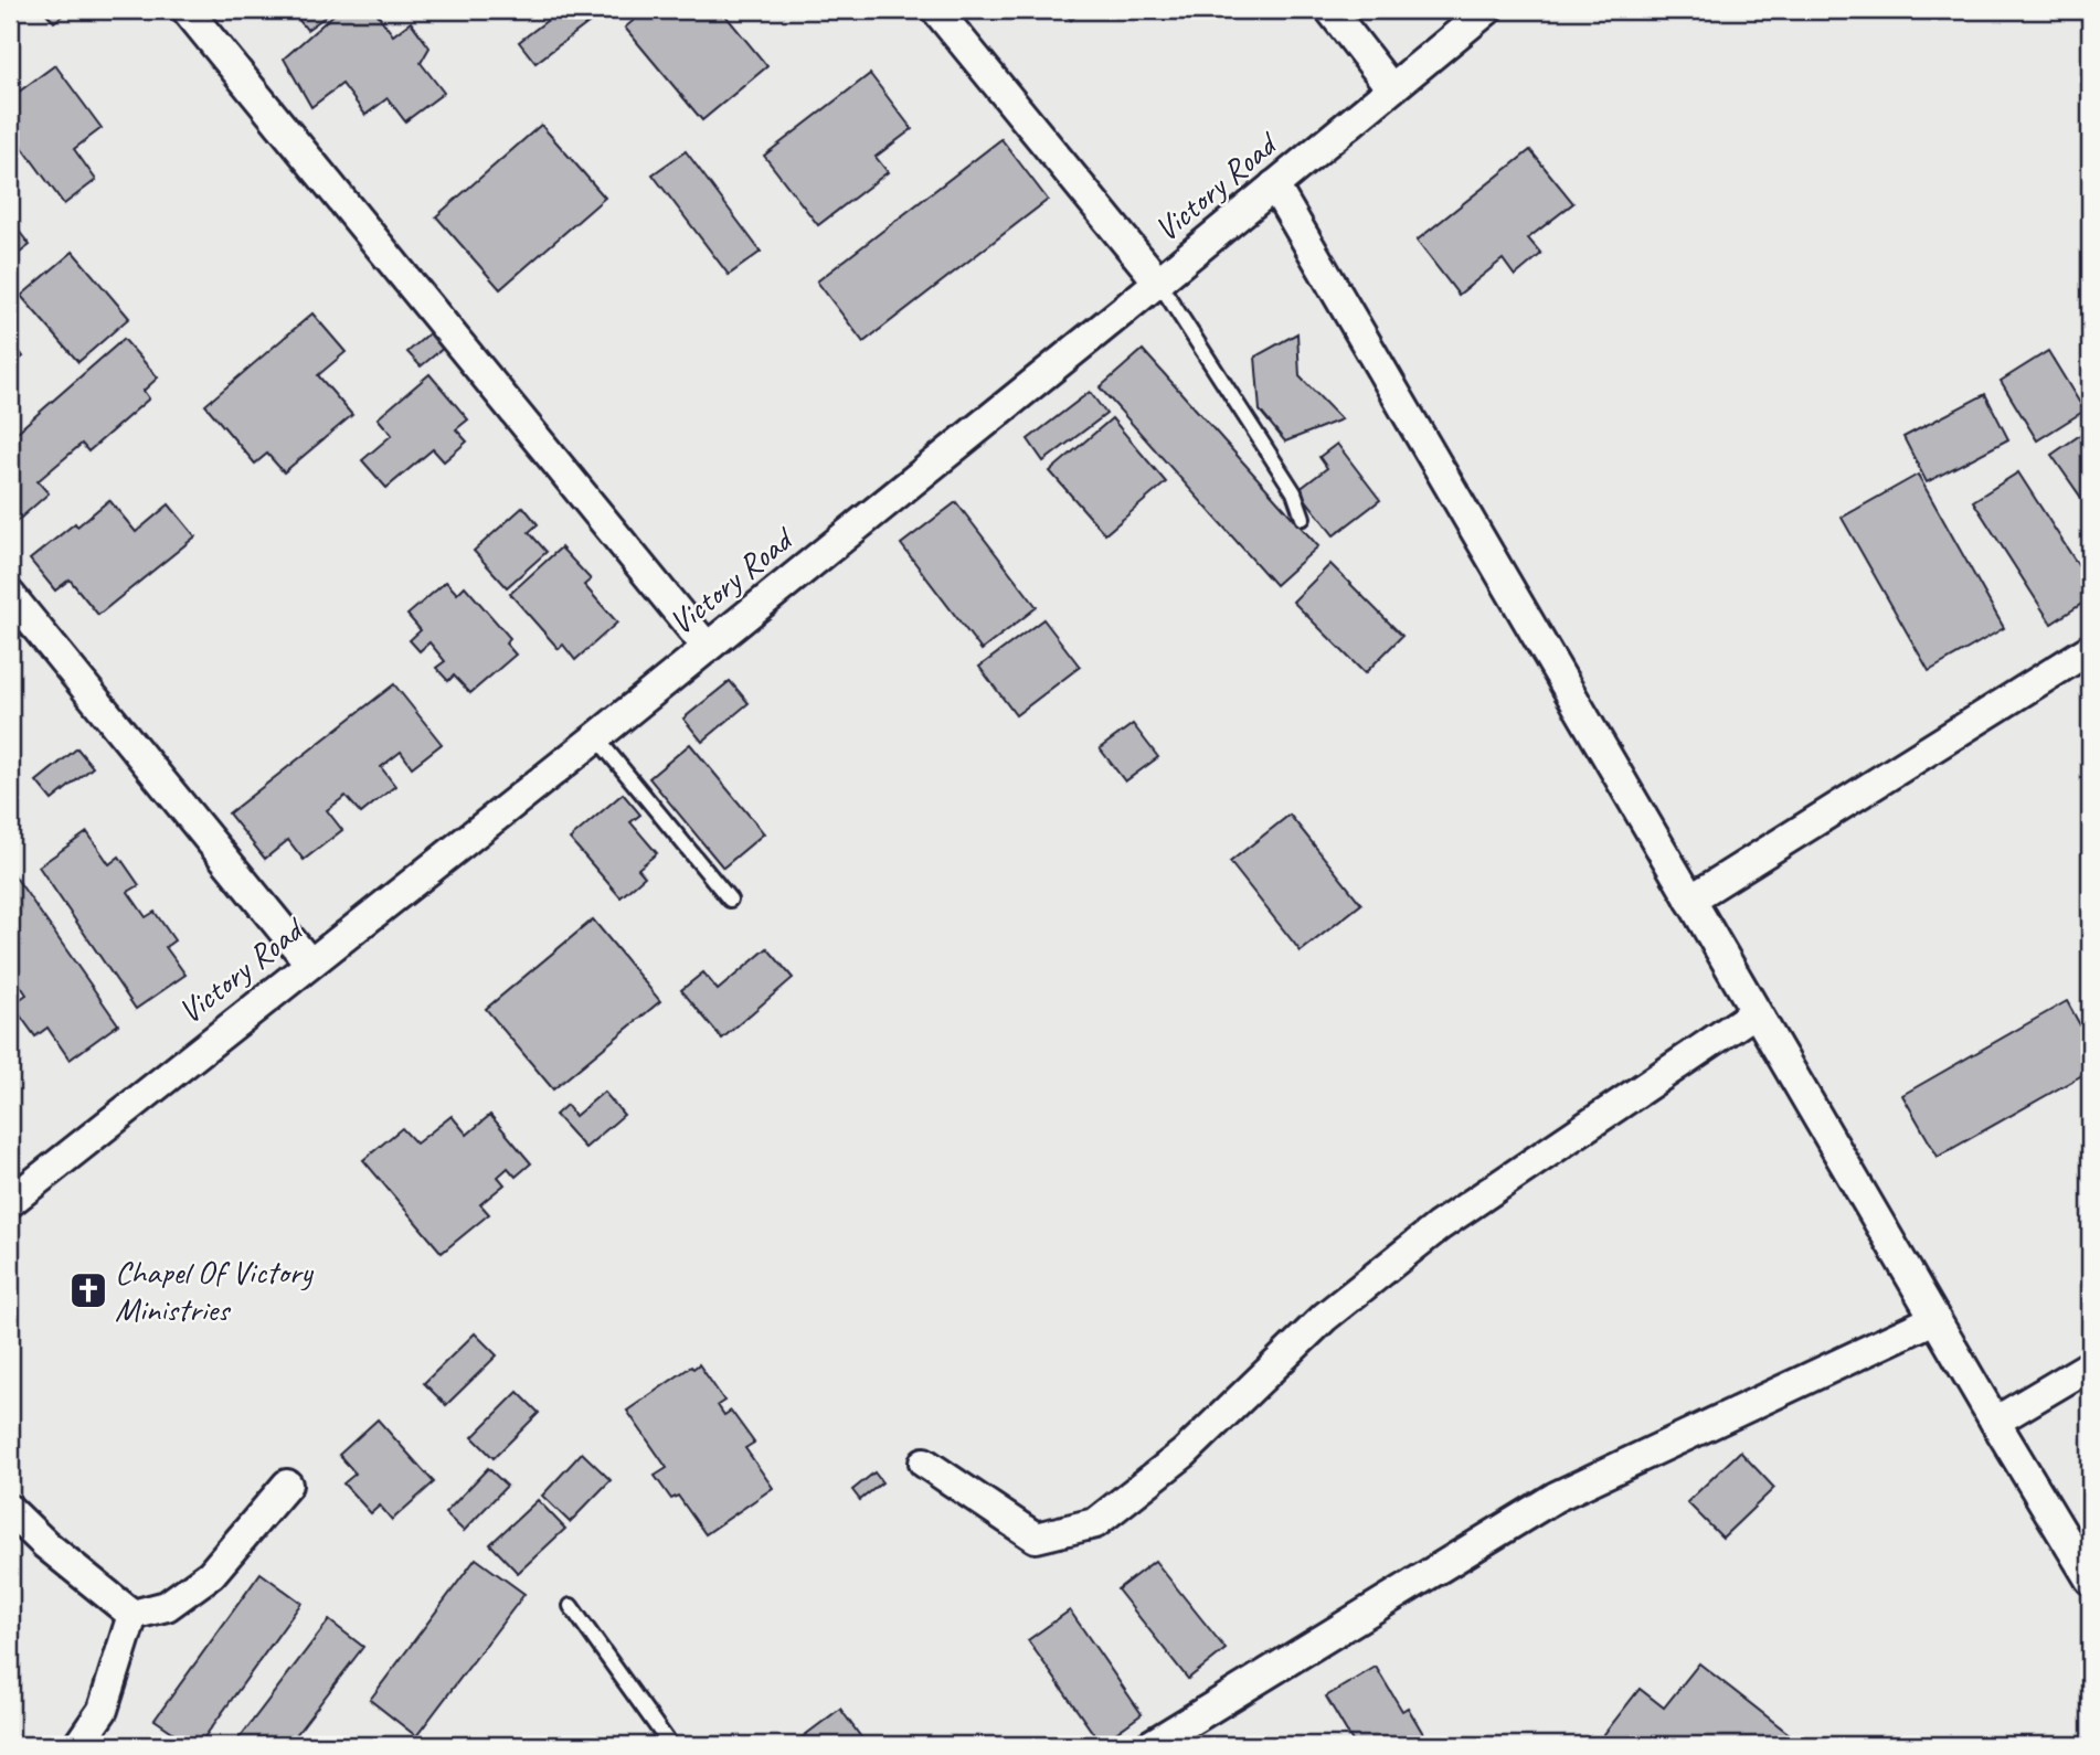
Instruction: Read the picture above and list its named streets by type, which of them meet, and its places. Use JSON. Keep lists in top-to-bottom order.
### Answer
{
  "streets": {
    "street": ["Victory Road"]
  },
  "places": {
    "church": ["Chapel Of Victory Ministries"]
  }
}
